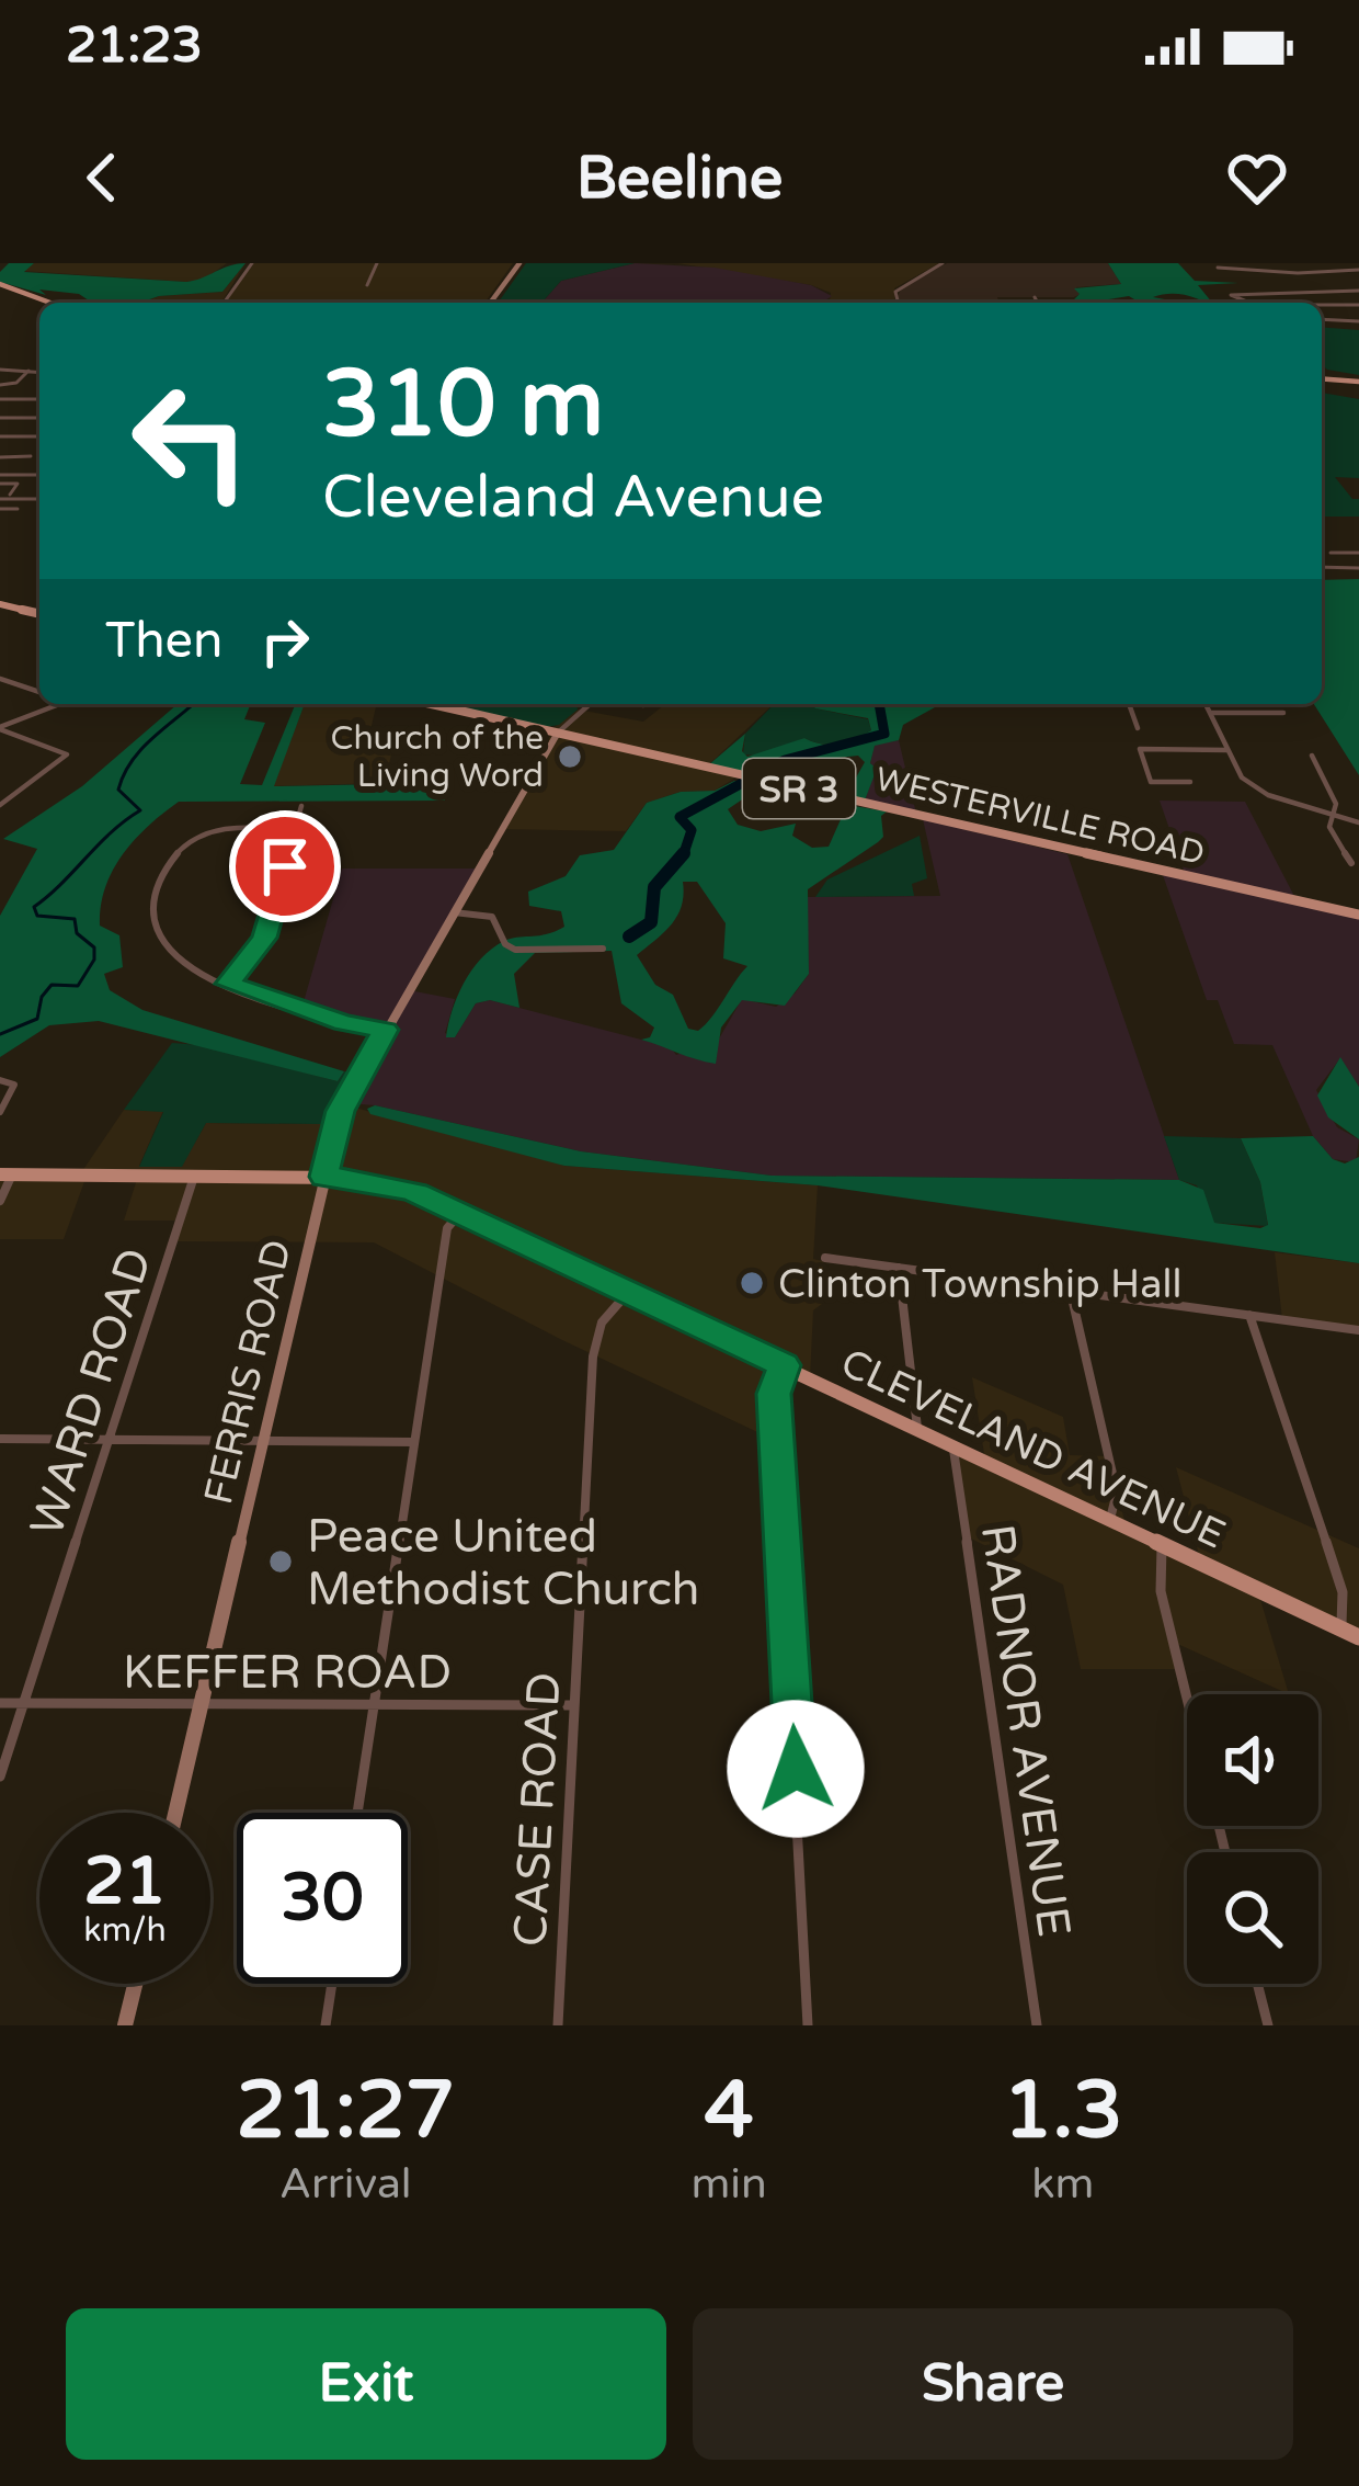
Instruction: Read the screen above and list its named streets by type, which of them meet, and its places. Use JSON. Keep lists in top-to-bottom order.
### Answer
{
  "streets": {
    "main road": [
      "SR 3",
      "WESTERVILLE ROAD",
      "FERRIS ROAD",
      "CLEVELAND AVENUE"
    ],
    "street": [
      "WARD ROAD",
      "KEFFER ROAD",
      "RADNOR AVENUE",
      "CASE ROAD"
    ]
  },
  "crossings": [
    ["WESTERVILLE ROAD", "FERRIS ROAD"],
    ["FERRIS ROAD", "CLEVELAND AVENUE"],
    ["FERRIS ROAD", "KEFFER ROAD"],
    ["WARD ROAD", "CLEVELAND AVENUE"],
    ["WARD ROAD", "KEFFER ROAD"],
    ["CLEVELAND AVENUE", "RADNOR AVENUE"],
    ["CLEVELAND AVENUE", "CASE ROAD"],
    ["KEFFER ROAD", "CASE ROAD"]
  ],
  "places": ["Church of the Living Word", "Clinton Township Hall", "Peace United Methodist Church"],
  "page": {
    "status": "21:23",
    "header": "Beeline",
    "turn": ["310 m", "Cleveland Avenue"],
    "then": "Then",
    "speed": "21 km/h",
    "limit": "30",
    "eta": [
      "21:27",
      "Arrival",
      "4",
      "min",
      "1.3",
      "km"
    ],
    "buttons": ["Exit", "Share"]
  }
}
